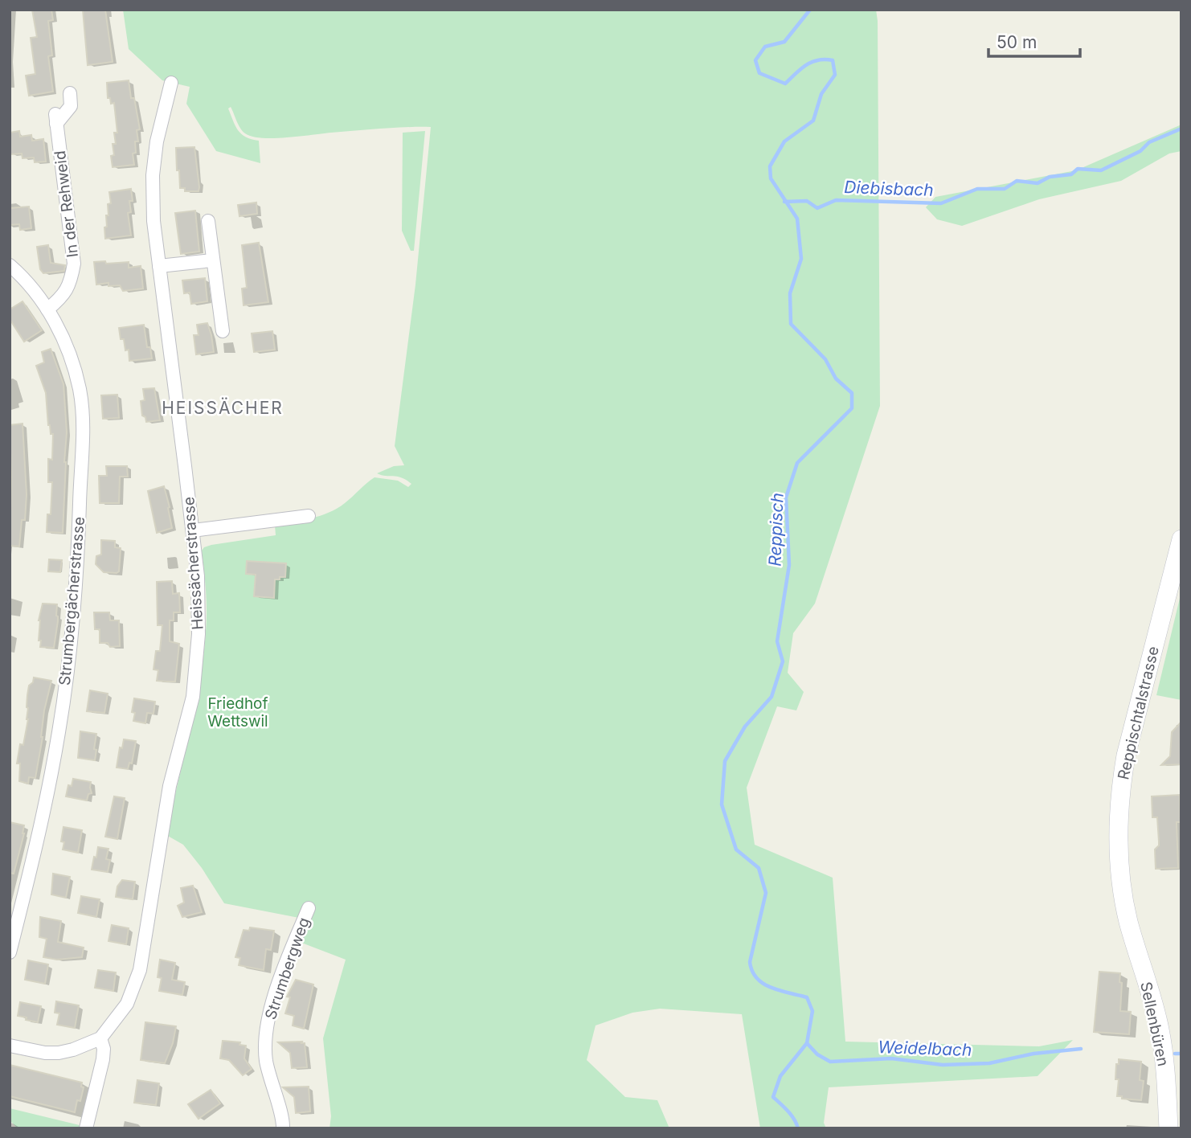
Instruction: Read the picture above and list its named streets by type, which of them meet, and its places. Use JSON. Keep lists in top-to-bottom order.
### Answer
{
  "streets": {
    "main road": ["Reppischtalstrasse", "Sellenbüren"],
    "street": [
      "In der Rehweid",
      "Heissächerstrasse",
      "Strumbergächerstrasse",
      "Strumbergweg"
    ]
  },
  "crossings": [
    ["In der Rehweid", "Strumbergächerstrasse"],
    ["Reppischtalstrasse", "Sellenbüren"]
  ],
  "districts": ["HEISSÄCHER"],
  "water": ["Diebisbach", "Reppisch", "Weidelbach"],
  "parks": ["Friedhof Wettswil"],
  "scale_bar": "50 m"
}
